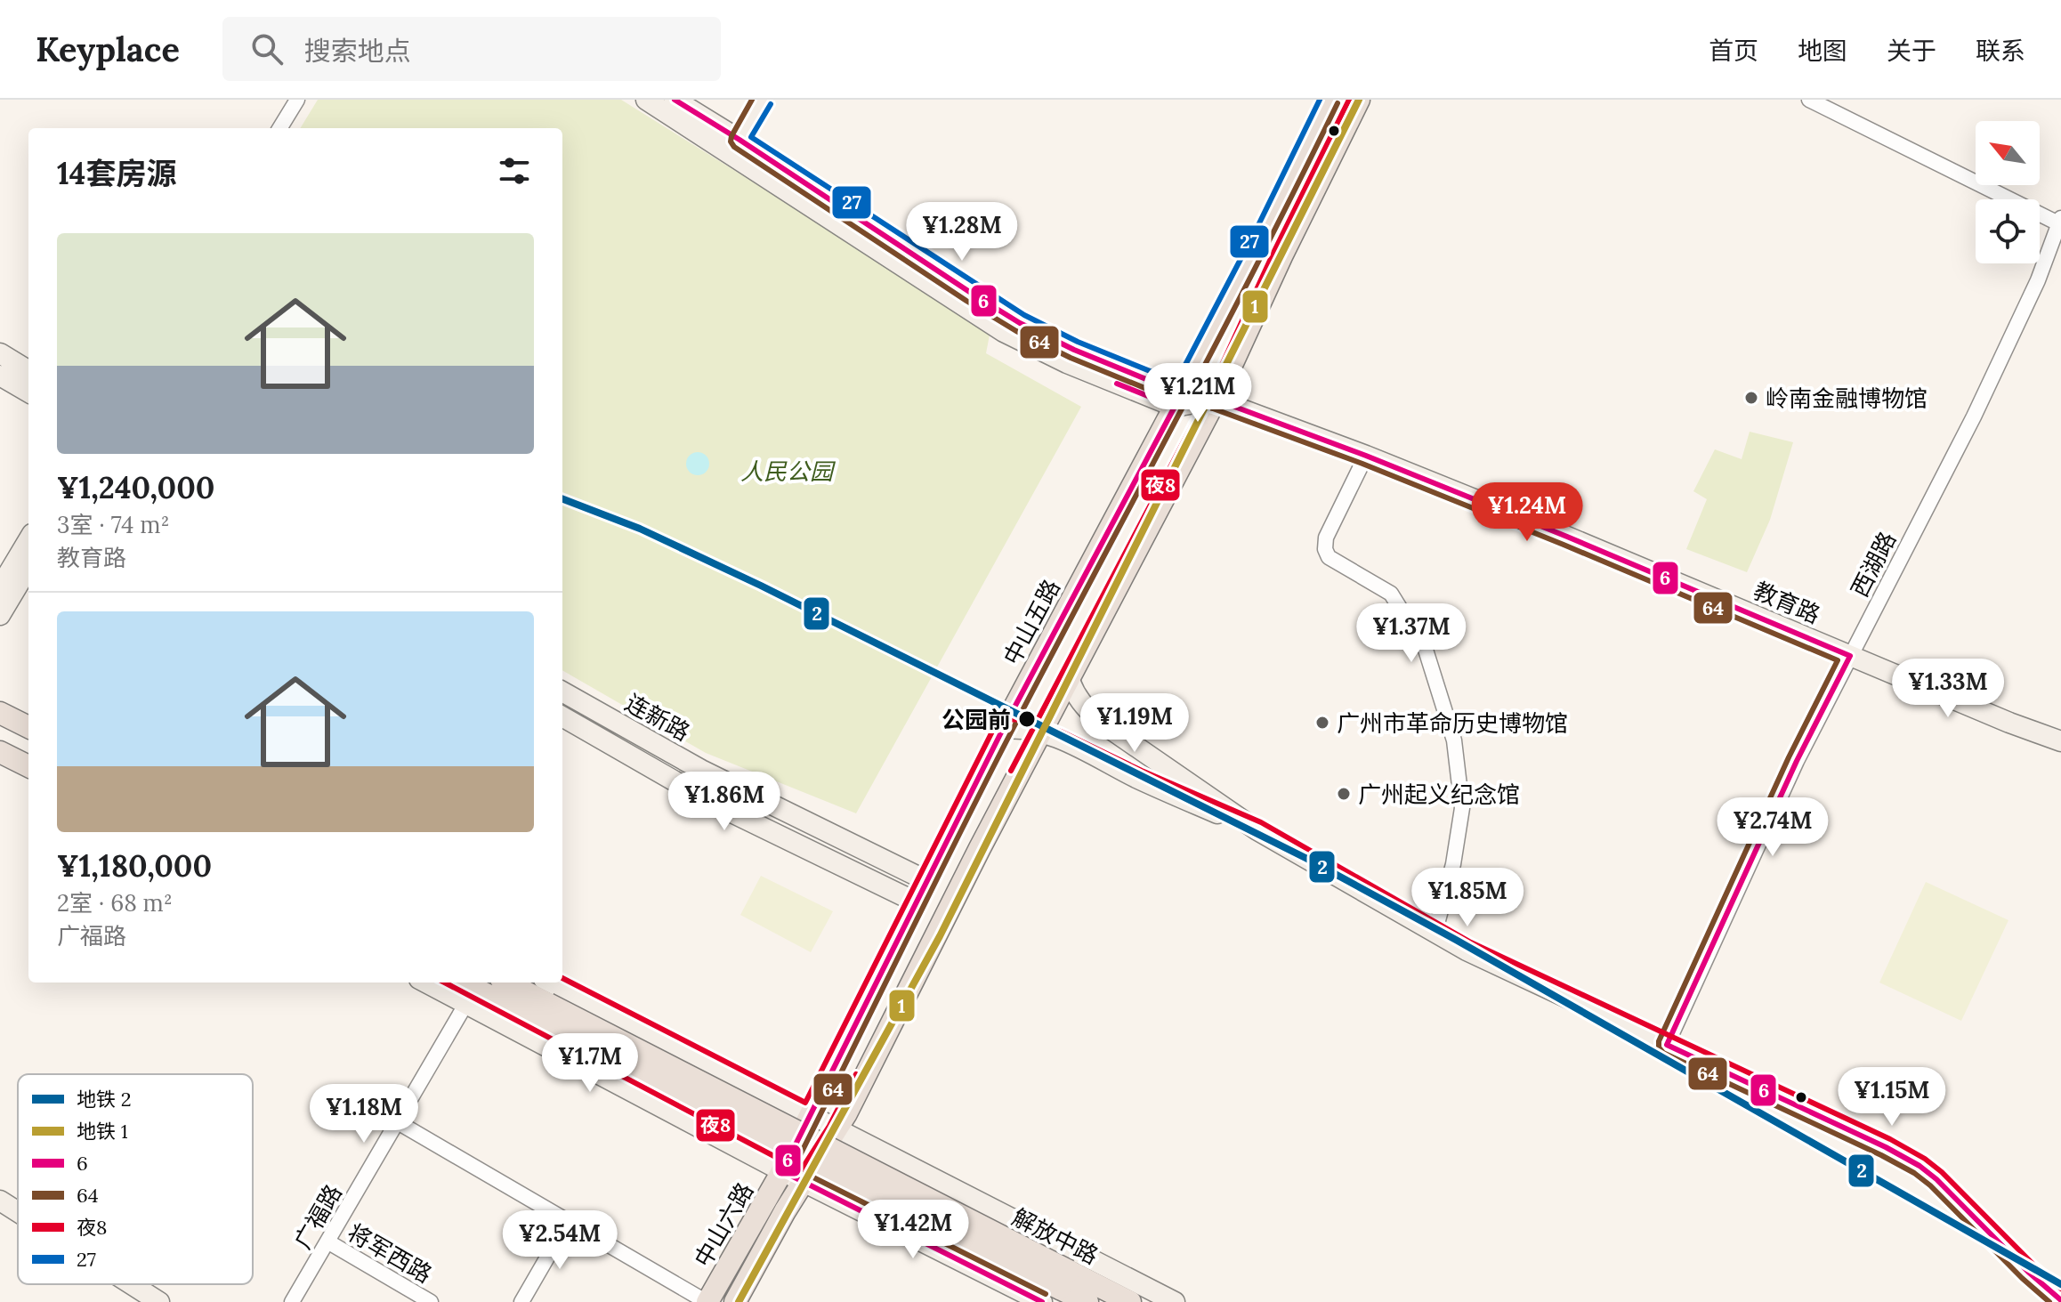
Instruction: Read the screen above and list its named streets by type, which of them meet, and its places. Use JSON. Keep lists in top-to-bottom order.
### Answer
{
  "streets": {
    "main road": ["中山五路", "中山六路", "解放中路"],
    "street": [
      "西湖路",
      "教育路",
      "连新路",
      "广福路",
      "将军西路"
    ]
  },
  "crossings": [
    ["西湖路", "教育路"],
    ["教育路", "中山五路"],
    ["中山五路", "连新路"],
    ["中山五路", "中山六路"],
    ["中山五路", "解放中路"],
    ["广福路", "将军西路"]
  ],
  "parks": ["人民公园"],
  "places": [
    "岭南金融博物馆",
    "公园前",
    "广州市革命历史博物馆",
    "广州起义纪念馆"
  ],
  "lines": [
    "metro line 1",
    "transit line 6",
    "transit line 64",
    "transit line 夜8",
    "transit line 27",
    "metro line 2"
  ],
  "legend": [
    "地铁 2",
    "地铁 1",
    "6",
    "64",
    "夜8",
    "27"
  ],
  "north": "top left",
  "page": {
    "header": "Keyplace",
    "search": "搜索地点",
    "nav": [
      "首页",
      "地图",
      "关于",
      "联系"
    ],
    "heading": "14套房源",
    "price": [
      "¥1.28M",
      "¥1.21M",
      "¥1.24M",
      "¥1.37M",
      "¥1.33M",
      "¥1.19M",
      "¥1.86M",
      "¥2.74M",
      "¥1.85M",
      "¥1.7M",
      "¥1.15M",
      "¥1.18M",
      "¥1.42M",
      "¥2.54M"
    ],
    "list": [
      {
        "name": "¥1,240,000",
        "note": "3室 · 74 m² · 教育路"
      },
      {
        "name": "¥1,180,000",
        "note": "2室 · 68 m² · 广福路"
      }
    ]
  }
}
